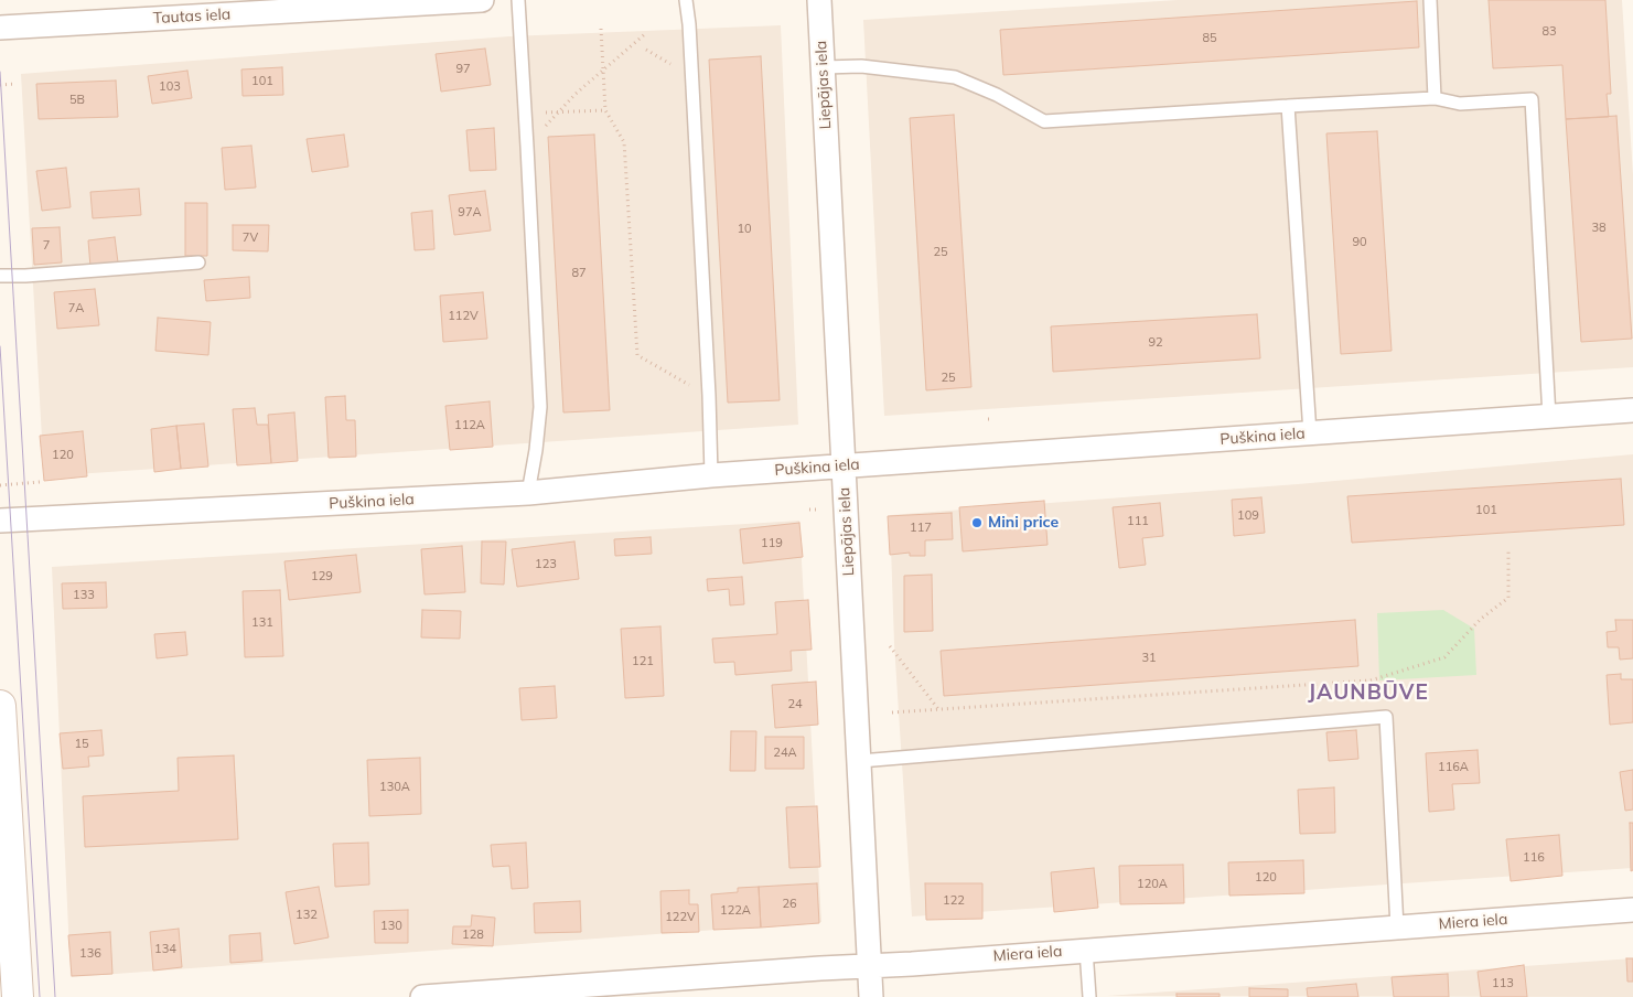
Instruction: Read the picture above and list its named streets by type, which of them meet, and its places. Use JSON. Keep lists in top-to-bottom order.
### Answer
{
  "streets": {
    "street": [
      "Tautas iela",
      "Liepājas iela",
      "Puškina iela",
      "Miera iela"
    ]
  },
  "crossings": [
    ["Liepājas iela", "Puškina iela"],
    ["Liepājas iela", "Miera iela"]
  ],
  "districts": ["JAUNBŪVE"],
  "places": ["Mini price"],
  "house_numbers": [
    "83",
    "85",
    "97",
    "101",
    "103",
    "5B",
    "97A",
    "38",
    "10",
    "7V",
    "90",
    "7",
    "25",
    "87",
    "7A",
    "112V",
    "92",
    "25",
    "112A",
    "120",
    "101",
    "109",
    "111",
    "117",
    "119",
    "123",
    "129",
    "133",
    "131",
    "31",
    "121",
    "24",
    "15",
    "24A",
    "116A",
    "130A",
    "116",
    "120",
    "120A",
    "122",
    "26",
    "122A",
    "132",
    "122V",
    "130",
    "128",
    "134",
    "136",
    "113"
  ]
}
